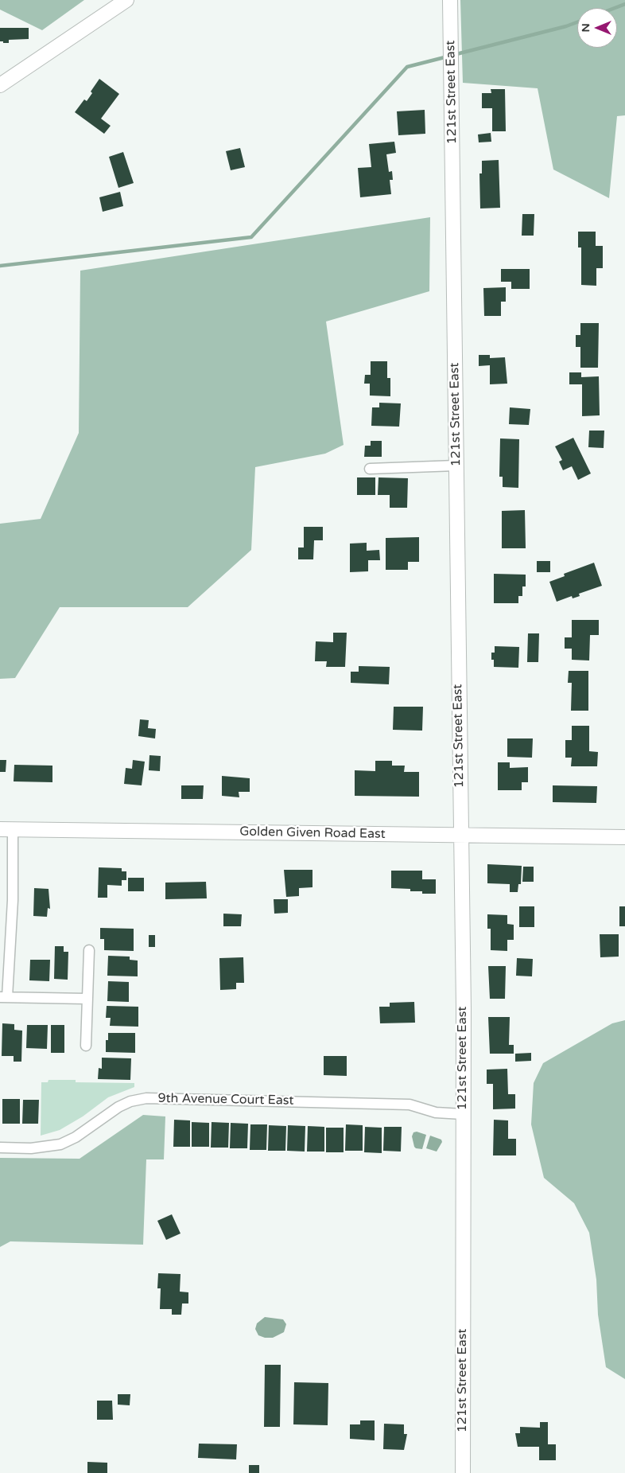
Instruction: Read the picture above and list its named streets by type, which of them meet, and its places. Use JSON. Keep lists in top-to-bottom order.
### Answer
{
  "streets": {
    "street": ["121st Street East", "Golden Given Road East", "9th Avenue Court East"]
  },
  "crossings": [
    ["121st Street East", "Golden Given Road East"],
    ["121st Street East", "9th Avenue Court East"]
  ],
  "north": "left"
}
